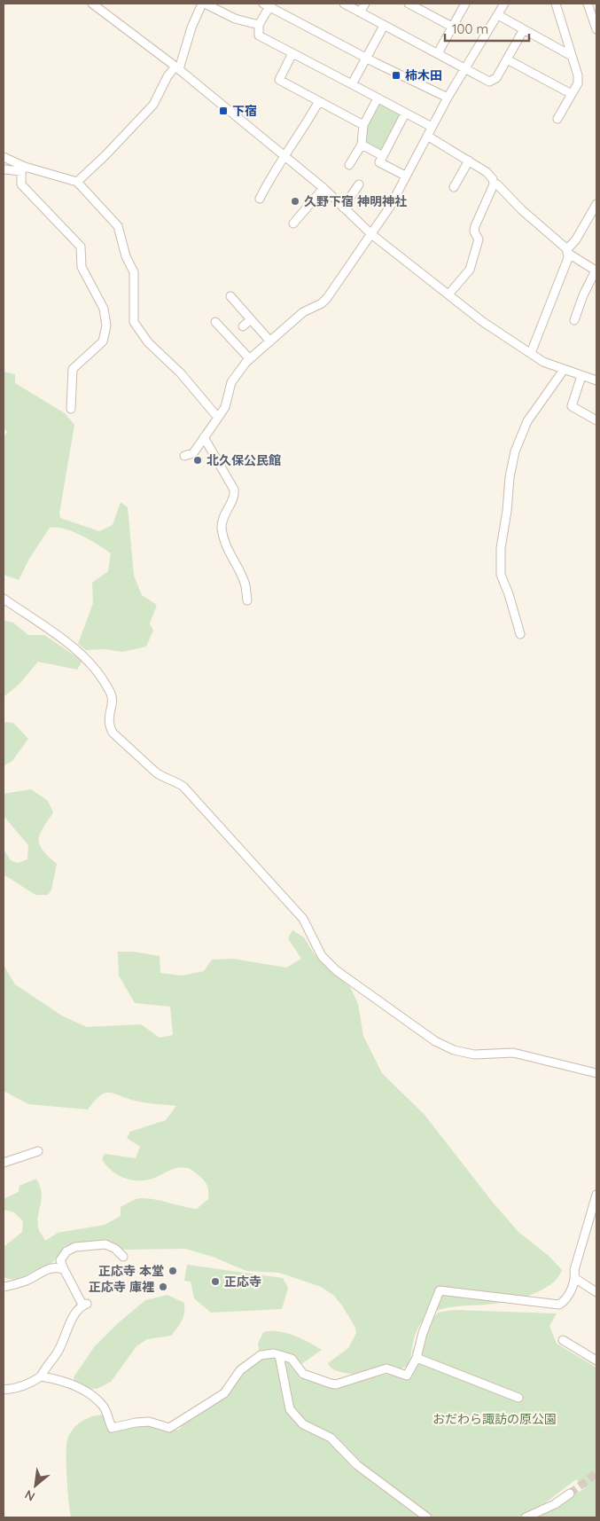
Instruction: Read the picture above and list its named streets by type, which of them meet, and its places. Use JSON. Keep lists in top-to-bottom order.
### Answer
{
  "parks": ["おだわら諏訪の原公園"],
  "places": {
    "transit": ["柿木田", "下宿"],
    "other": [
      "久野下宿 神明神社",
      "北久保公民館",
      "正応寺 本堂",
      "正応寺",
      "正応寺 庫裡"
    ]
  },
  "scale_bar": "100 m",
  "north": "bottom left"
}
